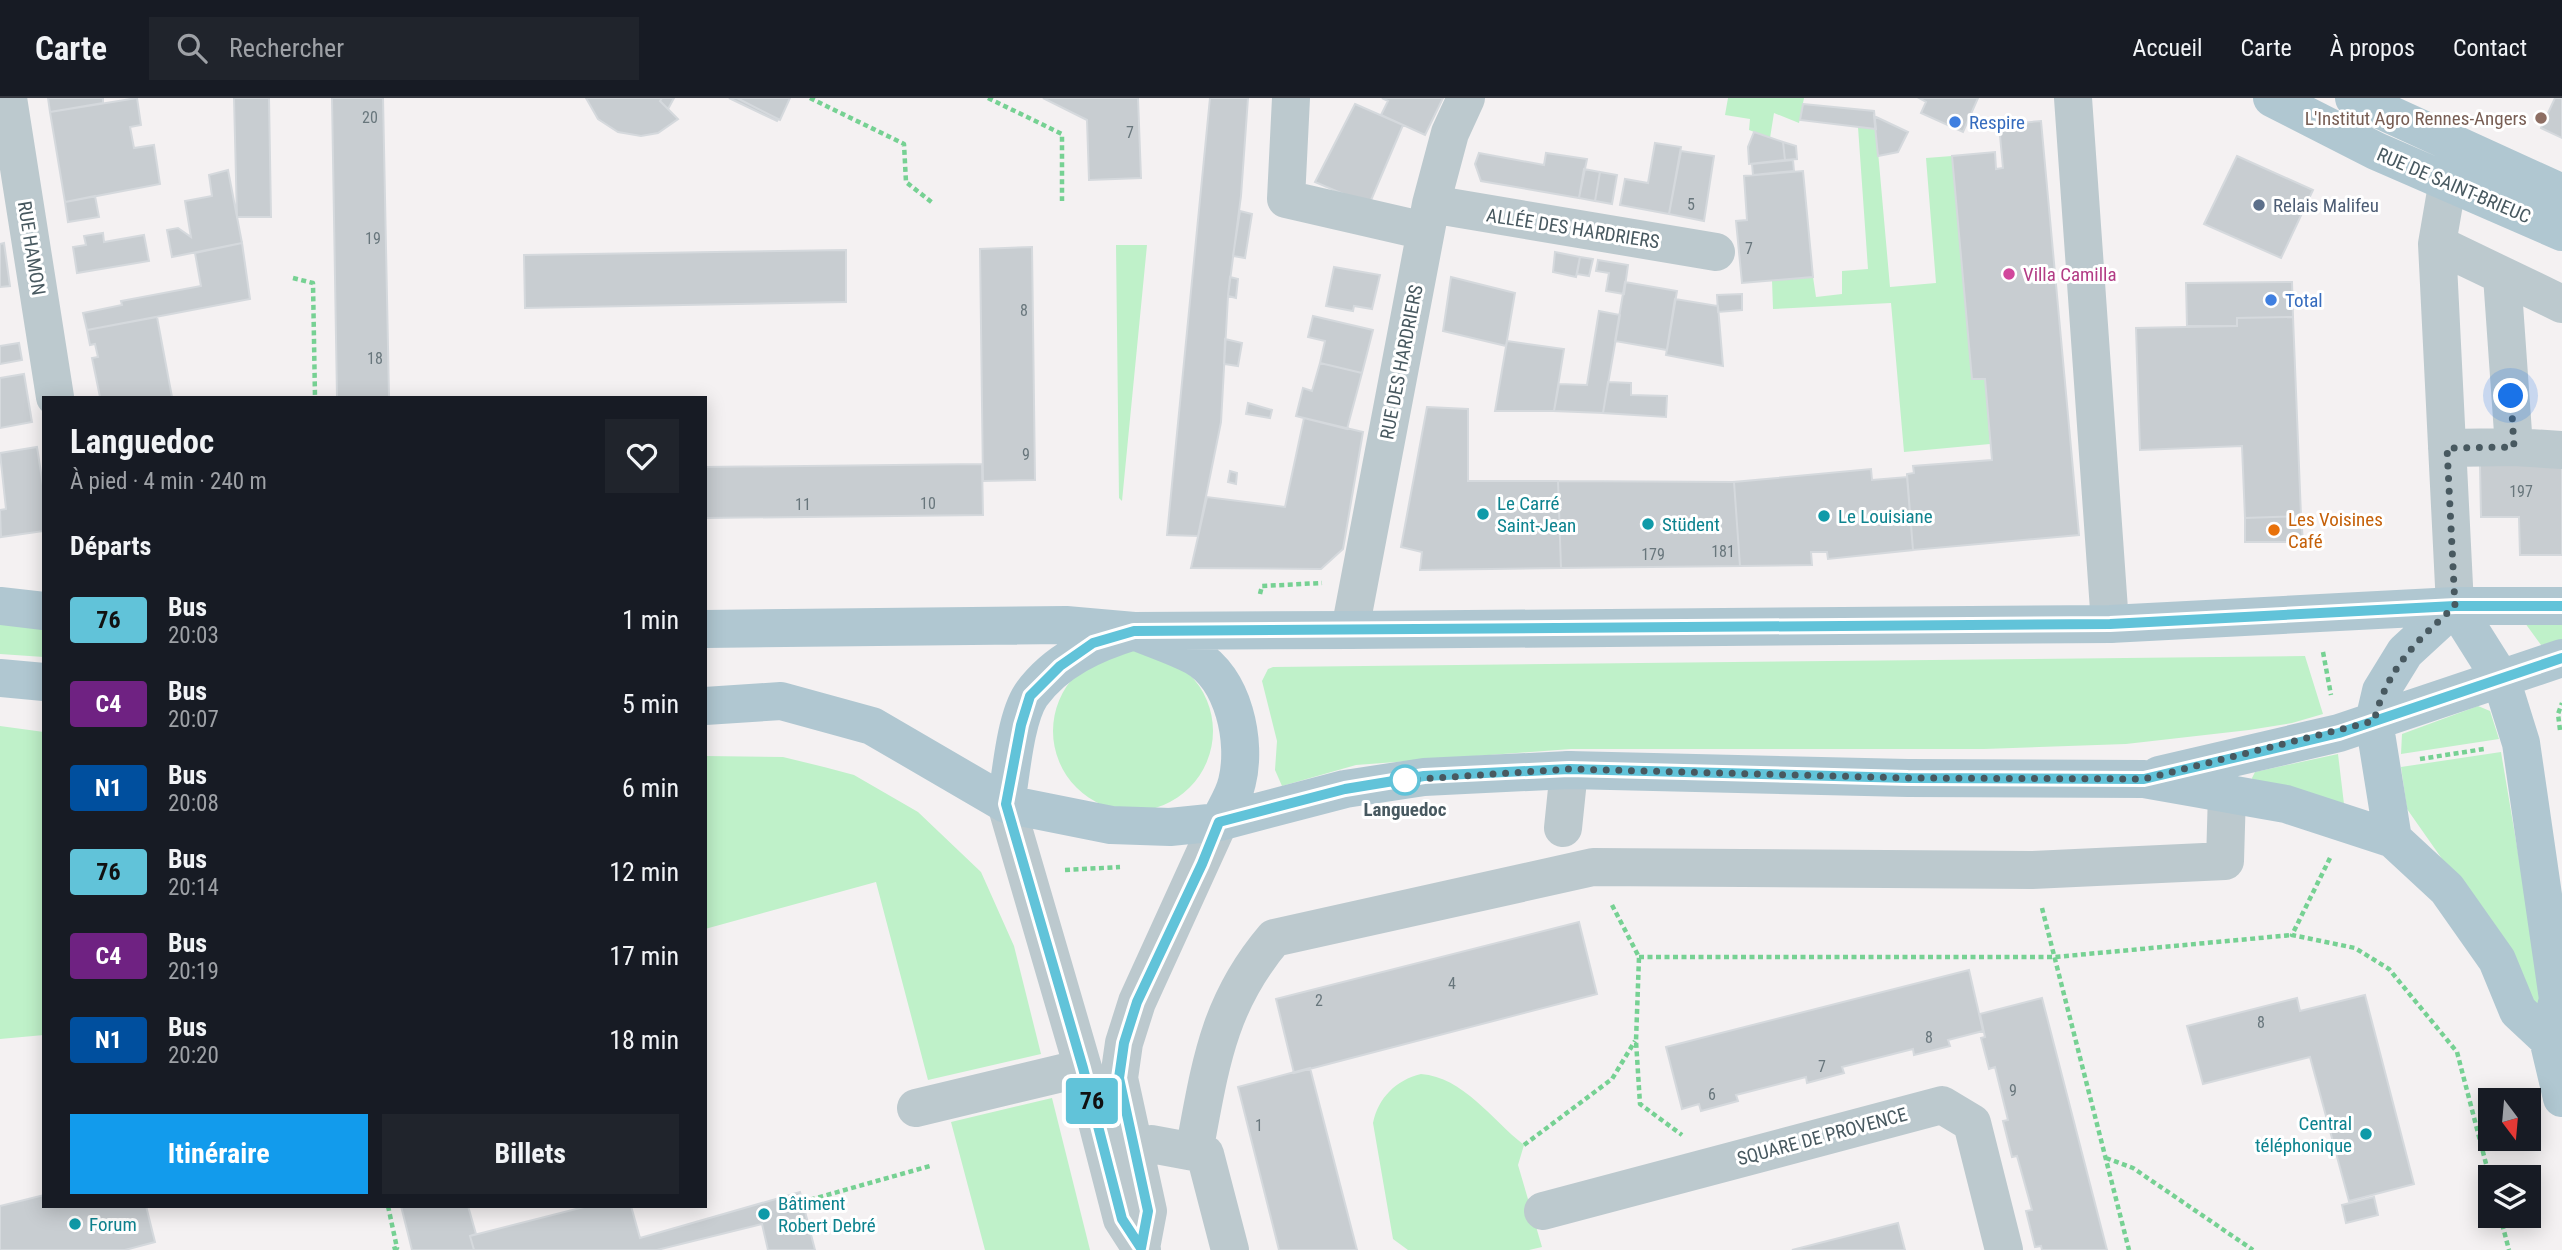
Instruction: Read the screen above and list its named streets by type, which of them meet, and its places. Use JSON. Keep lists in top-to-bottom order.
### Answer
{
  "streets": {
    "main road": ["RUE DE SAINT-BRIEUC"],
    "street": [
      "ALLÉE DES HARDRIERS",
      "RUE HAMON",
      "RUE DES HARDRIERS",
      "SQUARE DE PROVENCE"
    ]
  },
  "crossings": [
    ["ALLÉE DES HARDRIERS", "RUE DES HARDRIERS"]
  ],
  "places": [
    "L'Institut Agro Rennes-Angers",
    "Respire",
    "Relais Malifeu",
    "Villa Camilla",
    "Total",
    "Le Carré Saint-Jean",
    "Le Louisiane",
    "Stüdent",
    "Les Voisines Café",
    "Languedoc",
    "Central téléphonique",
    "Bâtiment Robert Debré",
    "Forum"
  ],
  "lines": ["bus line 76"],
  "house_numbers": [
    "20",
    "7",
    "5",
    "19",
    "7",
    "8",
    "18",
    "9",
    "197",
    "10",
    "11",
    "181",
    "179",
    "4",
    "2",
    "8",
    "8",
    "7",
    "9",
    "6",
    "1"
  ],
  "north": "bottom",
  "page": {
    "header": "Carte",
    "search": "Rechercher",
    "nav": [
      "Accueil",
      "Carte",
      "À propos",
      "Contact"
    ],
    "on_map": "76",
    "heading": [
      ["Languedoc", "À pied · 4 min · 240 m"],
      "Départs"
    ],
    "list": [
      {
        "mark": "76",
        "name": "Bus",
        "note": "20:03",
        "value": "1 min"
      },
      {
        "mark": "C4",
        "name": "Bus",
        "note": "20:07",
        "value": "5 min"
      },
      {
        "mark": "N1",
        "name": "Bus",
        "note": "20:08",
        "value": "6 min"
      },
      {
        "mark": "76",
        "name": "Bus",
        "note": "20:14",
        "value": "12 min"
      },
      {
        "mark": "C4",
        "name": "Bus",
        "note": "20:19",
        "value": "17 min"
      },
      {
        "mark": "N1",
        "name": "Bus",
        "note": "20:20",
        "value": "18 min"
      }
    ],
    "buttons": ["Itinéraire", "Billets"]
  }
}
